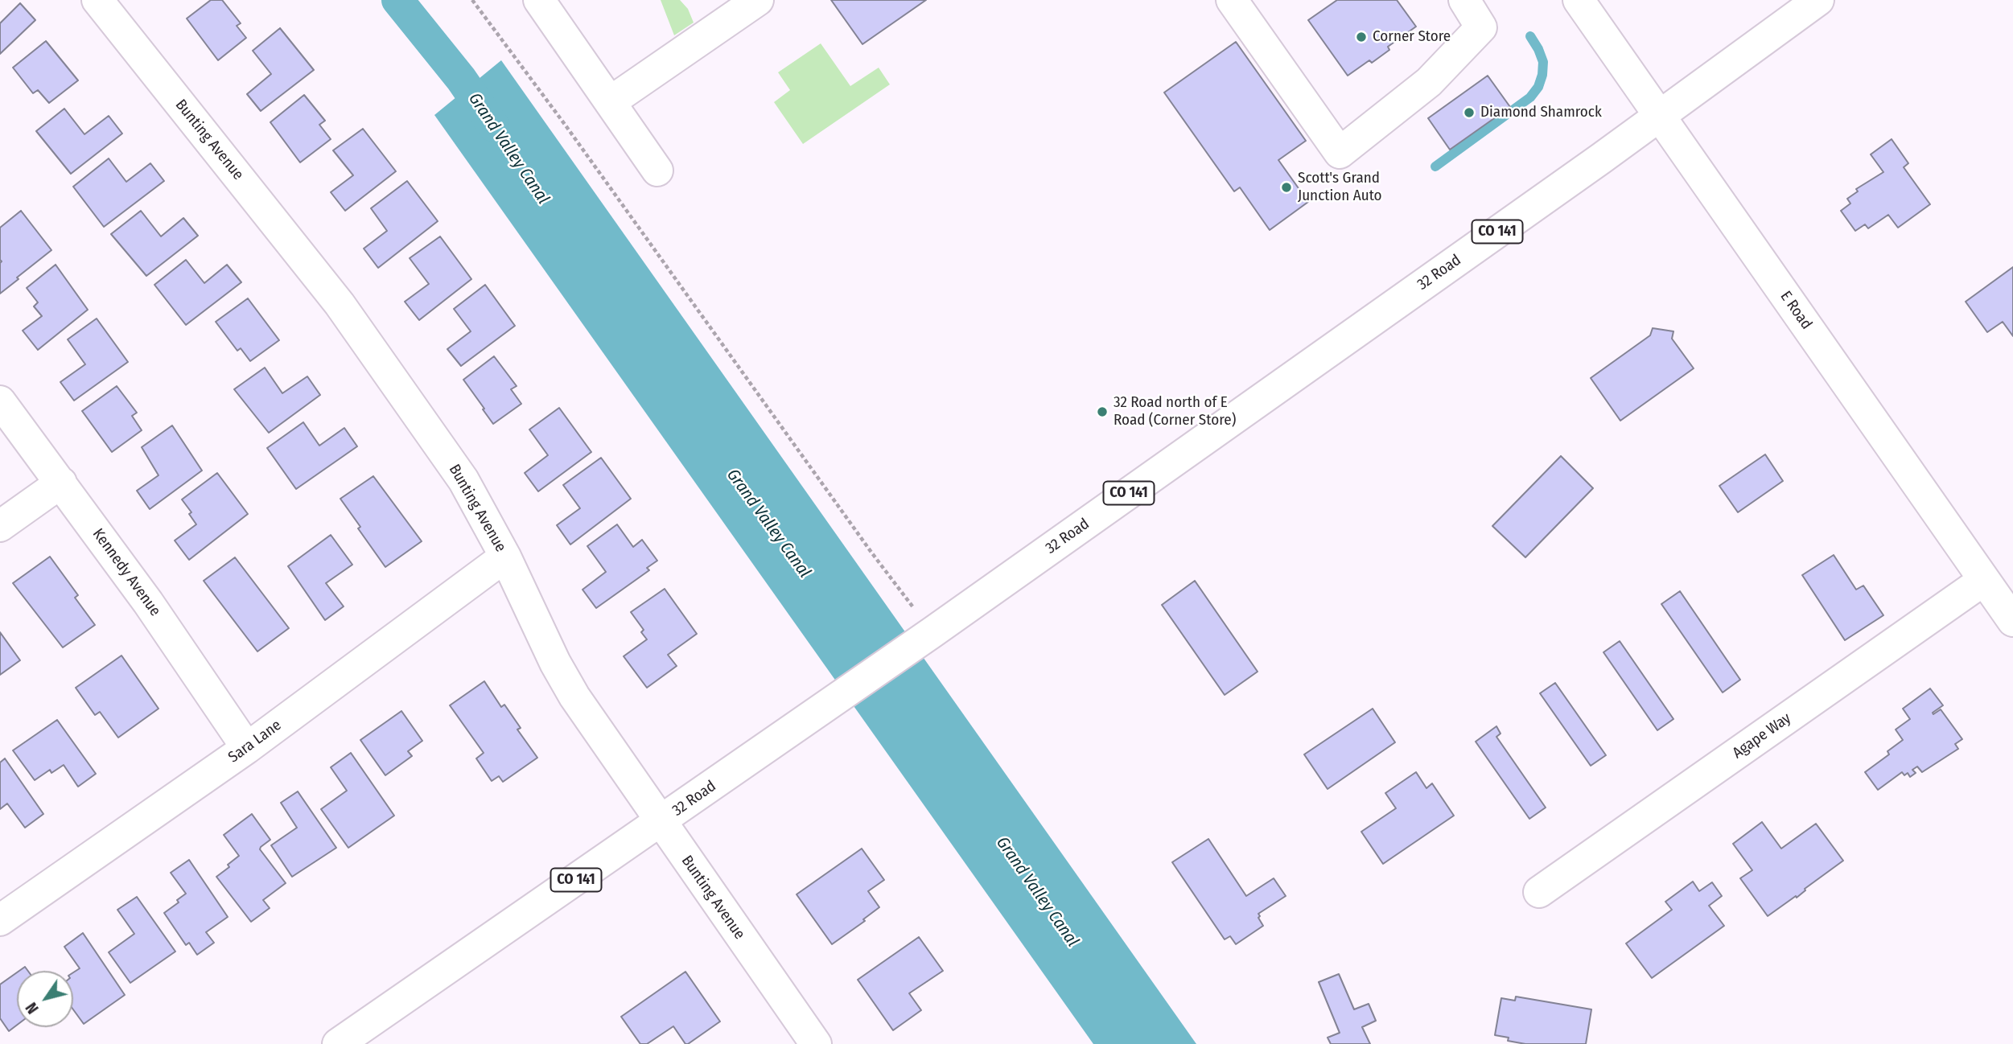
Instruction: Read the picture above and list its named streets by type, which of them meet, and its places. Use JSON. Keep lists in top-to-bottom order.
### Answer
{
  "streets": {
    "street": [
      "Bunting Avenue",
      "CO 141",
      "32 Road",
      "E Road",
      "Kennedy Avenue",
      "Agape Way",
      "Sara Lane"
    ]
  },
  "crossings": [
    ["Bunting Avenue", "32 Road"],
    ["Bunting Avenue", "Sara Lane"],
    ["32 Road", "E Road"],
    ["E Road", "Agape Way"],
    ["Kennedy Avenue", "Sara Lane"]
  ],
  "water": ["Grand Valley Canal"],
  "places": [
    "Corner Store",
    "Diamond Shamrock",
    "Scott's Grand Junction Auto",
    "32 Road north of E Road (Corner Store)"
  ],
  "north": "bottom left"
}
